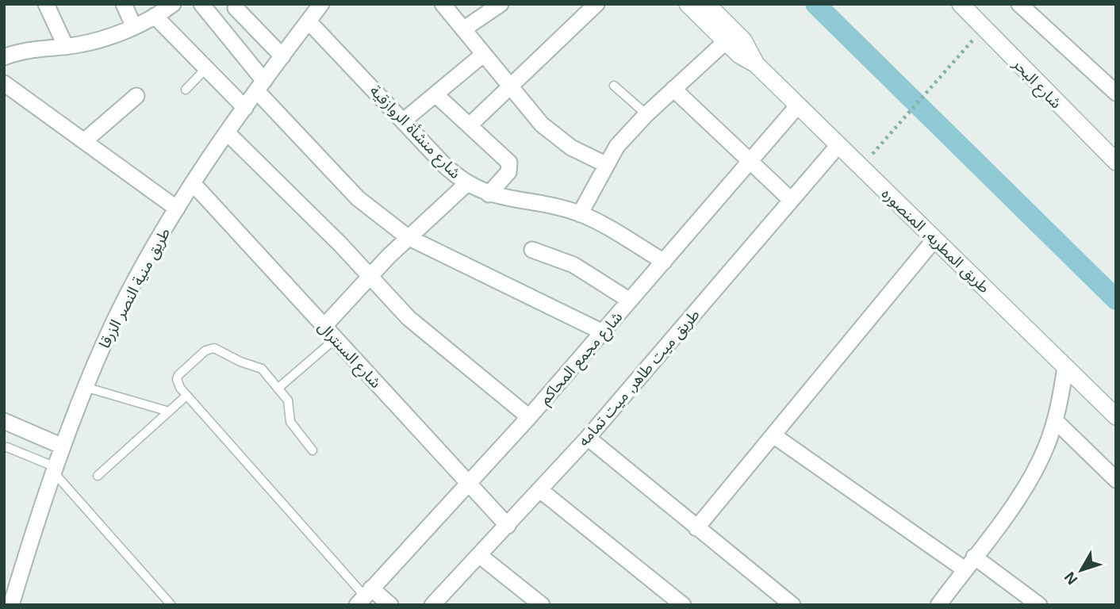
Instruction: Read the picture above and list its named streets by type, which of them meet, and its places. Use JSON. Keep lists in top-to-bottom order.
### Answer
{
  "streets": {
    "main road": ["شارع البحر", "طريق المطريه, المنصوره"],
    "street": [
      "شارع منشأة الروازقية",
      "طريق منية النصر الزرقا",
      "شارع السنترال",
      "شارع مجمع المحاكم",
      "طريق ميت طاهر, ميت تمامه"
    ]
  },
  "crossings": [
    ["شارع منشأة الروازقية", "طريق منية النصر الزرقا"],
    ["شارع منشأة الروازقية", "شارع مجمع المحاكم"],
    ["طريق المطريه, المنصوره", "شارع مجمع المحاكم"],
    ["طريق المطريه, المنصوره", "طريق ميت طاهر, ميت تمامه"],
    ["طريق منية النصر الزرقا", "شارع السنترال"],
    ["شارع السنترال", "شارع مجمع المحاكم"],
    ["شارع السنترال", "طريق ميت طاهر, ميت تمامه"]
  ],
  "north": "bottom left"
}
